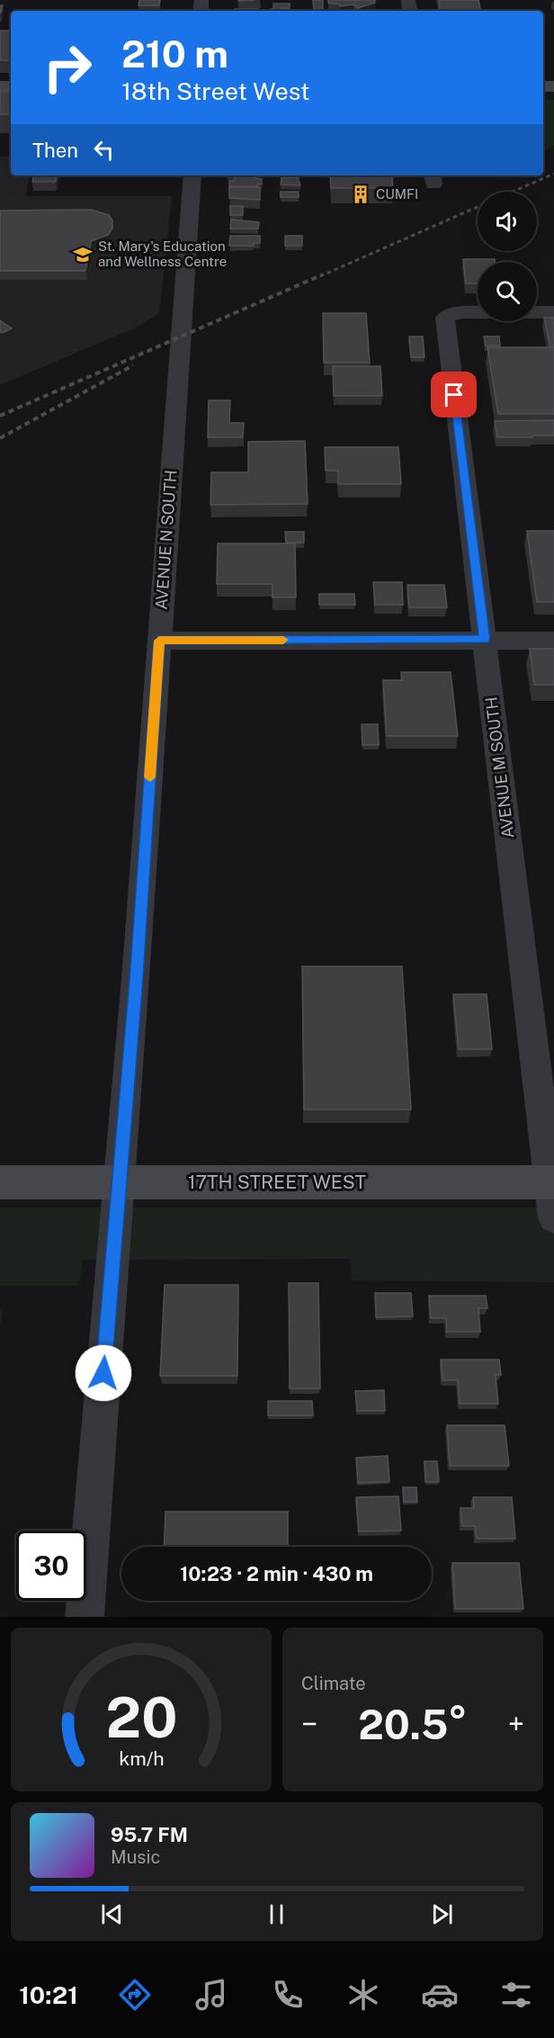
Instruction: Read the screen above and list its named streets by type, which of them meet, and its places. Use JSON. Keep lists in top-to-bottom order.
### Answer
{
  "streets": {
    "street": ["AVENUE N SOUTH", "AVENUE M SOUTH", "17TH STREET WEST"]
  },
  "crossings": [
    ["AVENUE N SOUTH", "17TH STREET WEST"],
    ["AVENUE M SOUTH", "17TH STREET WEST"]
  ],
  "places": {
    "building": ["CUMFI"],
    "school or university": ["St. Mary's Education and Wellness Centre"]
  },
  "page": {
    "turn": ["210 m", "18th Street West"],
    "then": "Then",
    "limit": "30",
    "trip": "10:23 · 2 min · 430 m",
    "tile": "Climate",
    "heat": ["−", "20.5°", "+"],
    "song": ["95.7 FM", "Music"],
    "tabs": "10:21",
    "gauge": ["20", "km/h"]
  }
}
